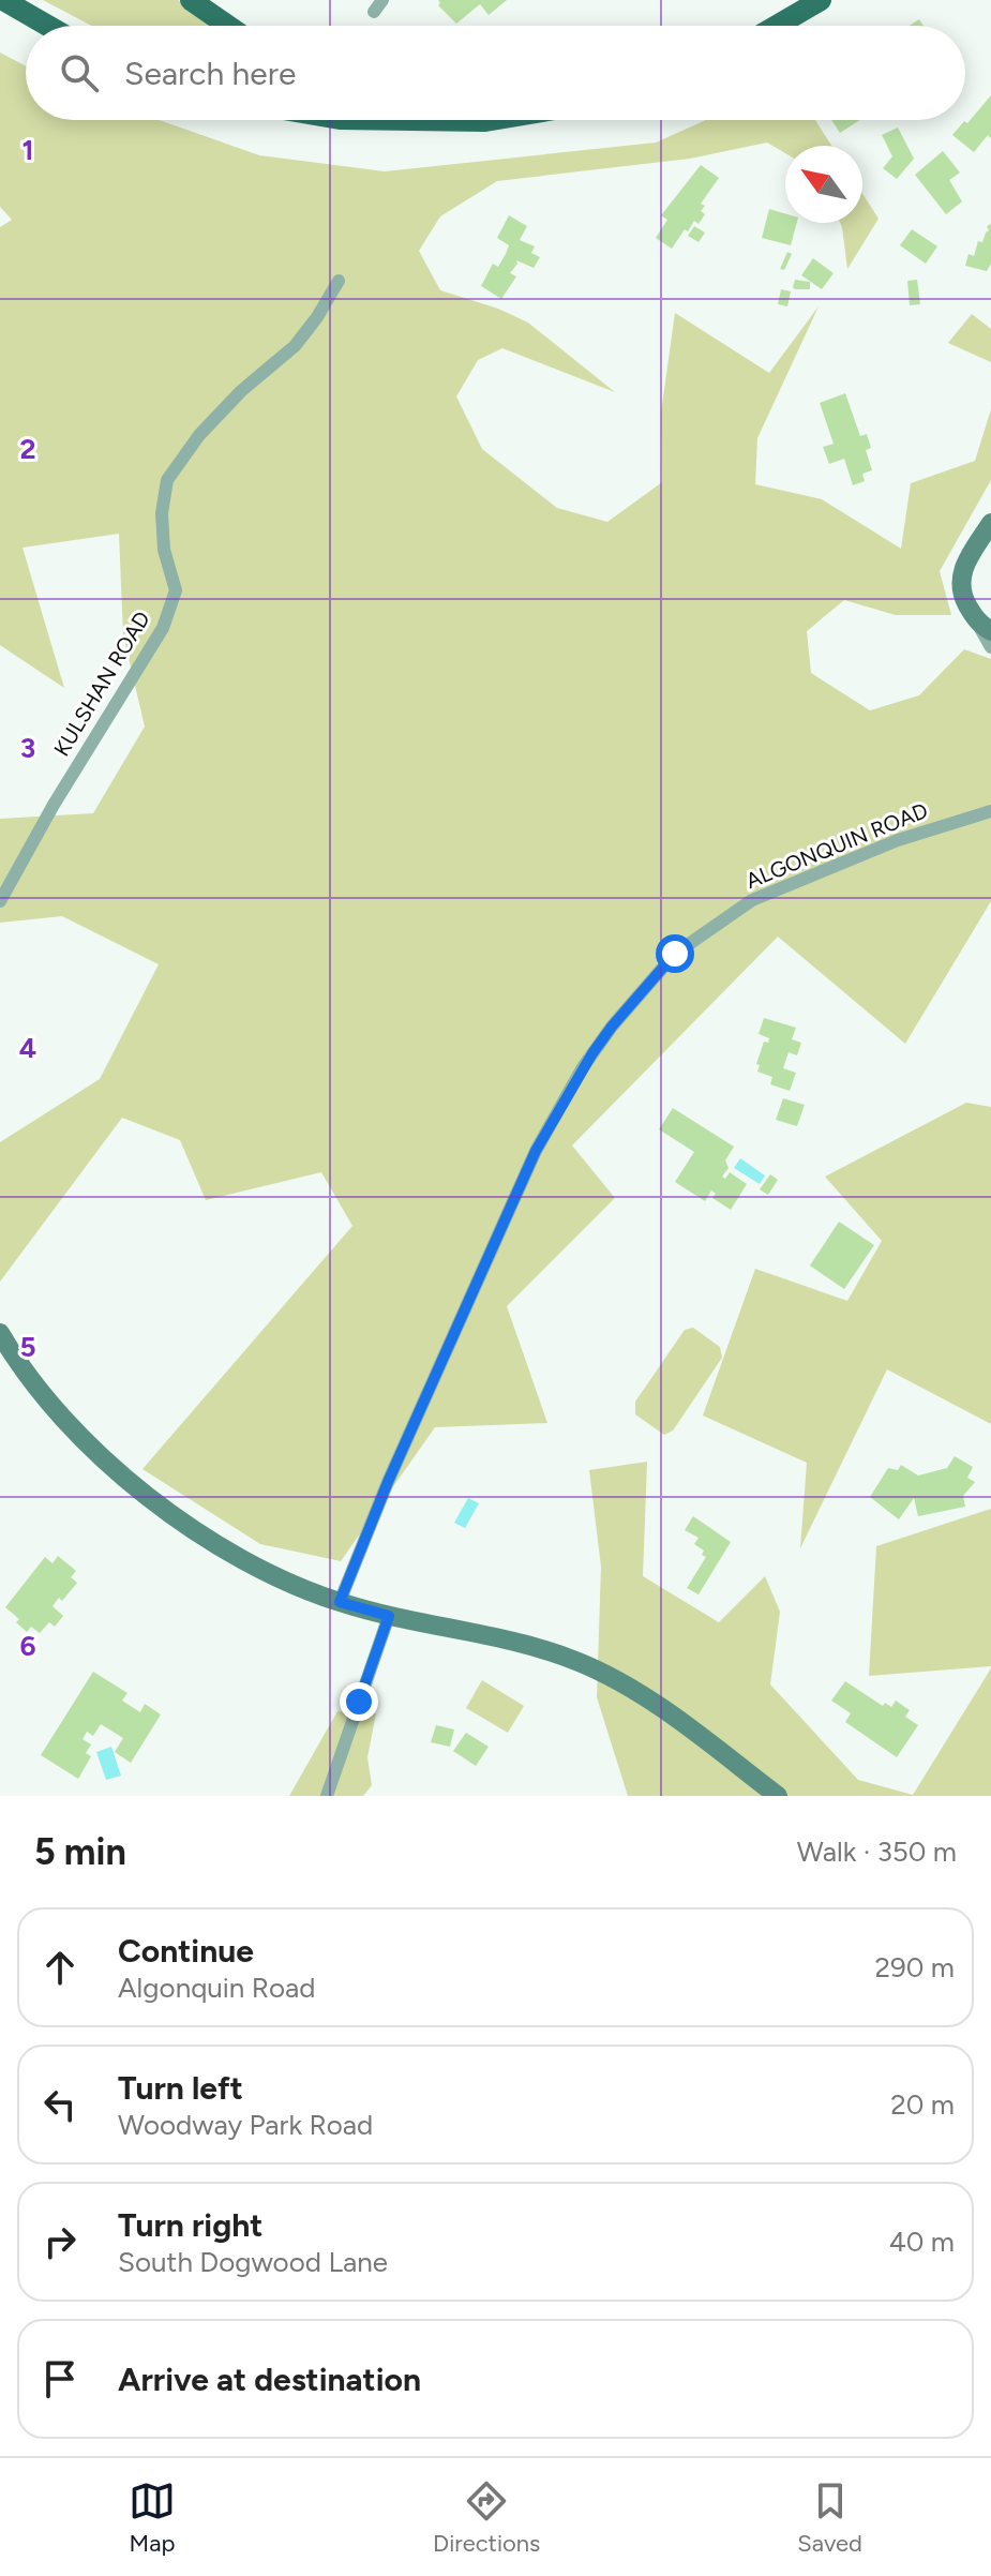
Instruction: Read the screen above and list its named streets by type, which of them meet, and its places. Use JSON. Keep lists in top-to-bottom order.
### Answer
{
  "streets": {
    "street": ["KULSHAN ROAD", "ALGONQUIN ROAD"]
  },
  "north": "top left",
  "page": {
    "search": "Search here",
    "heading": ["5 min", "Walk · 350 m"],
    "list": [
      ["Continue", "Algonquin Road", "290 m"],
      ["Turn left", "Woodway Park Road", "20 m"],
      ["Turn right", "South Dogwood Lane", "40 m"],
      "Arrive at destination"
    ],
    "nav": ["Map", "Directions", "Saved"]
  },
  "grid": {
    "rows": [
      "1",
      "2",
      "3",
      "4",
      "5",
      "6"
    ]
  }
}
